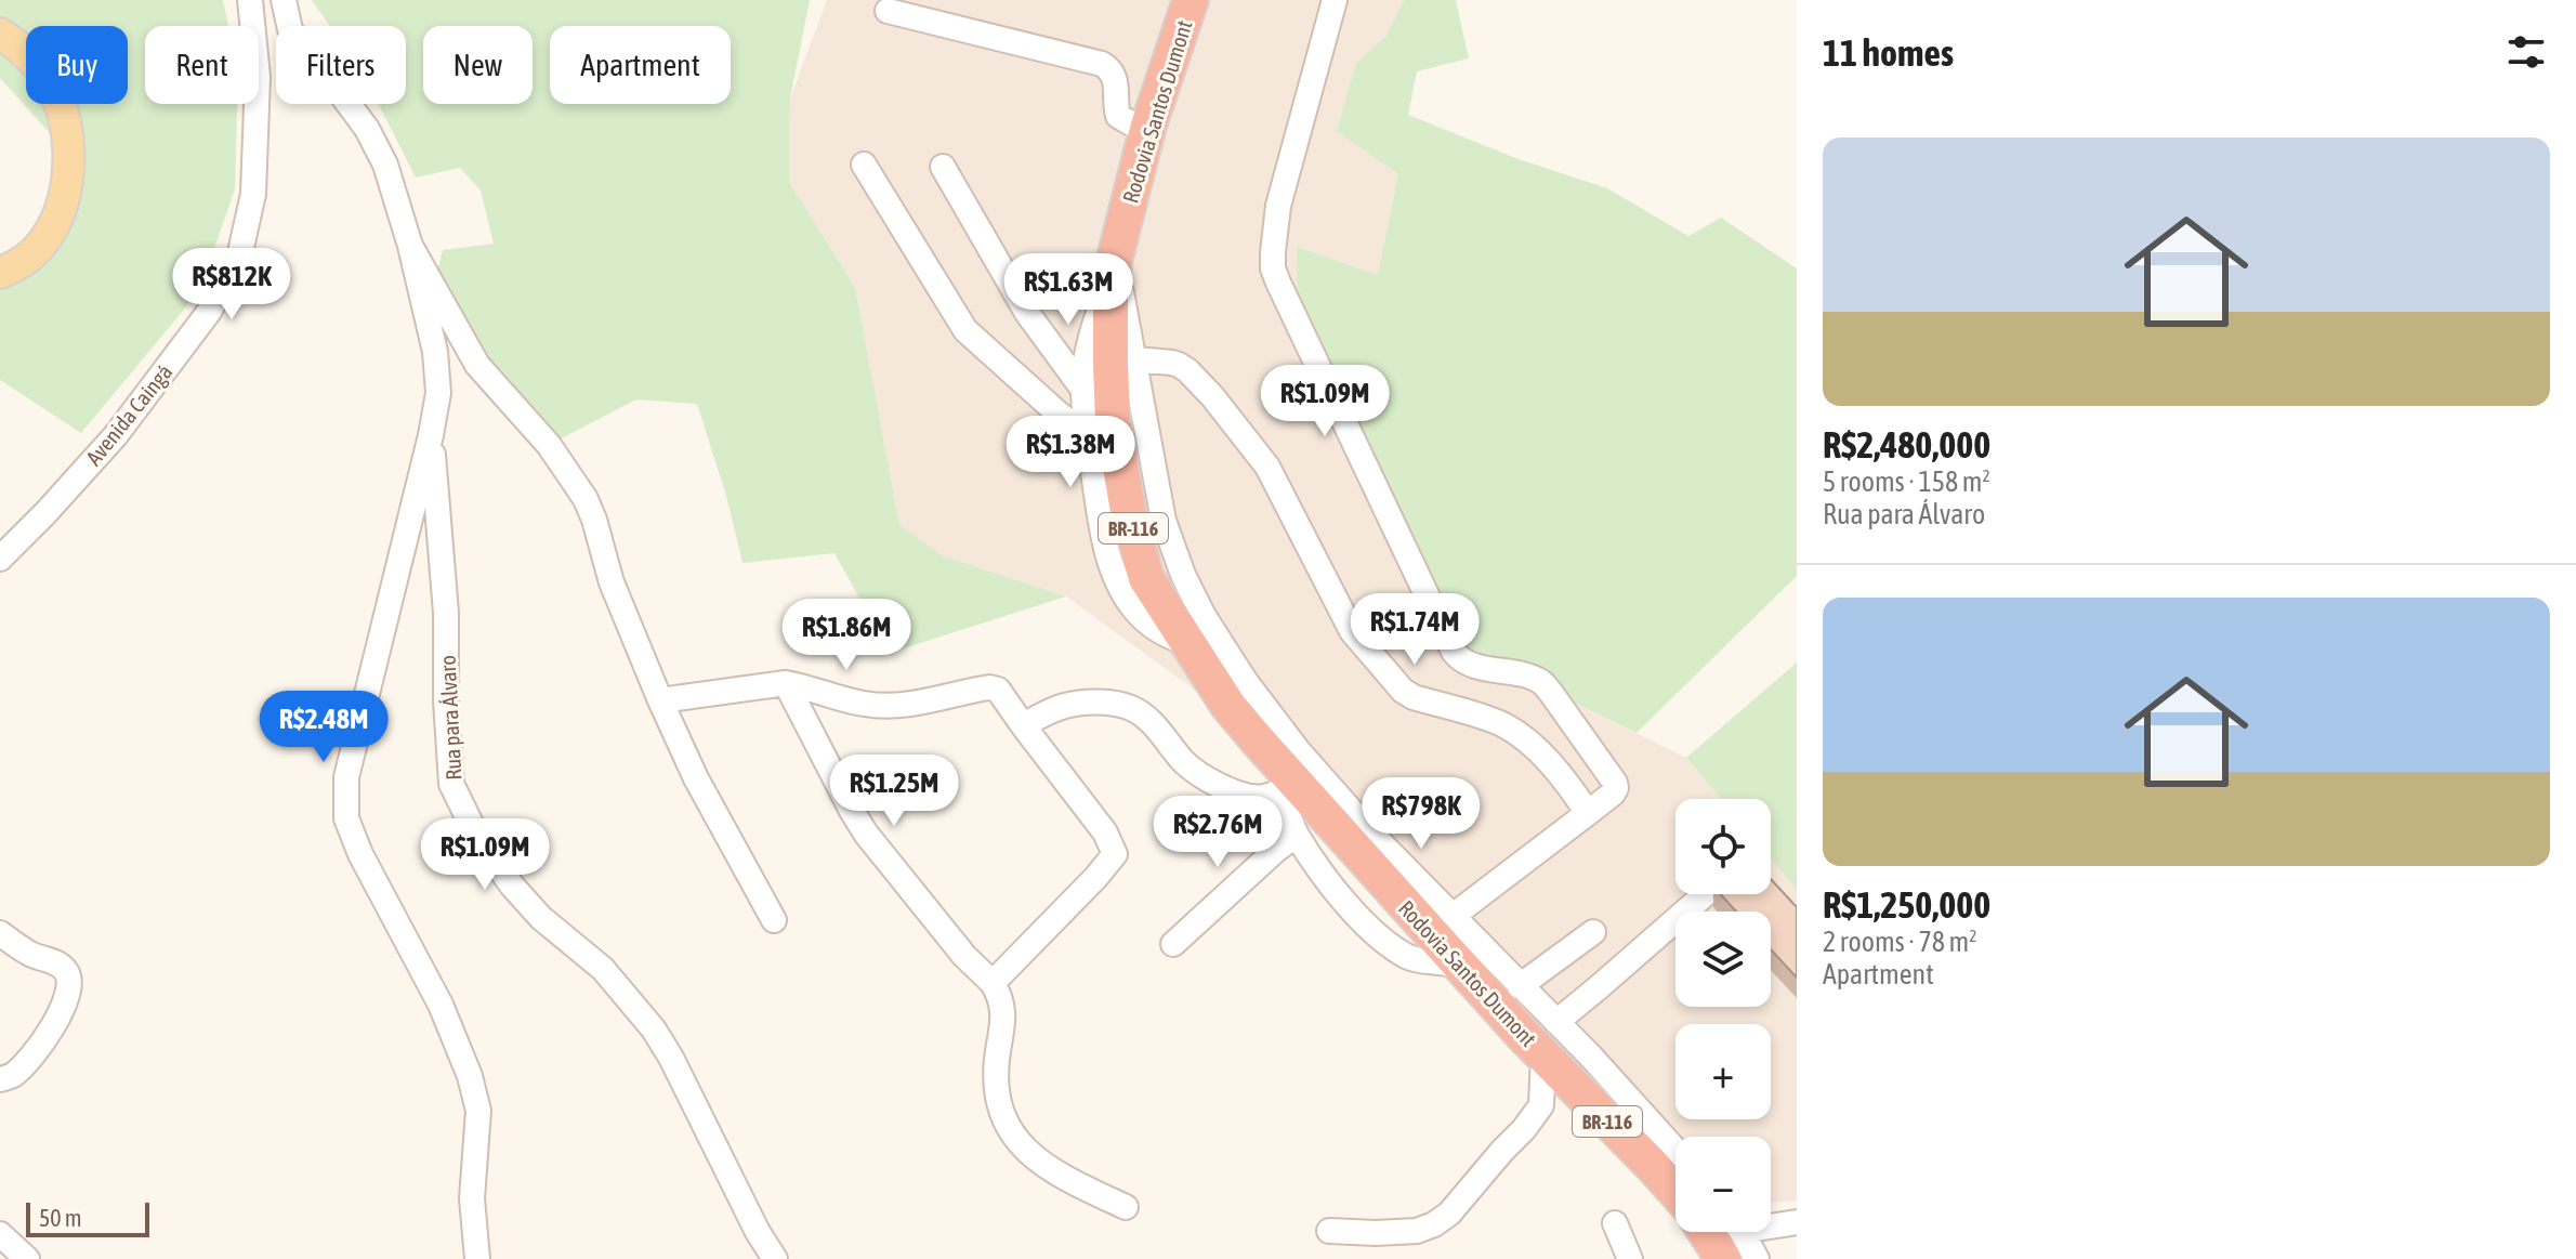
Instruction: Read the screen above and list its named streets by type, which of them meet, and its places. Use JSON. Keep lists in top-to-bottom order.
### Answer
{
  "streets": {
    "highway": ["Rodovia Santos Dumont", "BR-116"],
    "street": ["Avenida Caingá", "Rua para Álvaro"]
  },
  "scale_bar": "50 m",
  "page": {
    "heading": "11 homes",
    "chip": [
      "Buy",
      "Rent",
      "Filters",
      "New",
      "Apartment"
    ],
    "list": [
      {
        "name": "R$2,480,000",
        "note": "5 rooms · 158 m² · Rua para Álvaro"
      },
      {
        "name": "R$1,250,000",
        "note": "2 rooms · 78 m² · Apartment"
      }
    ],
    "price": [
      "R$812K",
      "R$1.63M",
      "R$1.09M",
      "R$1.38M",
      "R$1.74M",
      "R$1.86M",
      "R$2.48M",
      "R$1.25M",
      "R$798K",
      "R$2.76M",
      "R$1.09M"
    ],
    "map_buttons": ["+", "−"],
    "scale": "50 m"
  }
}
